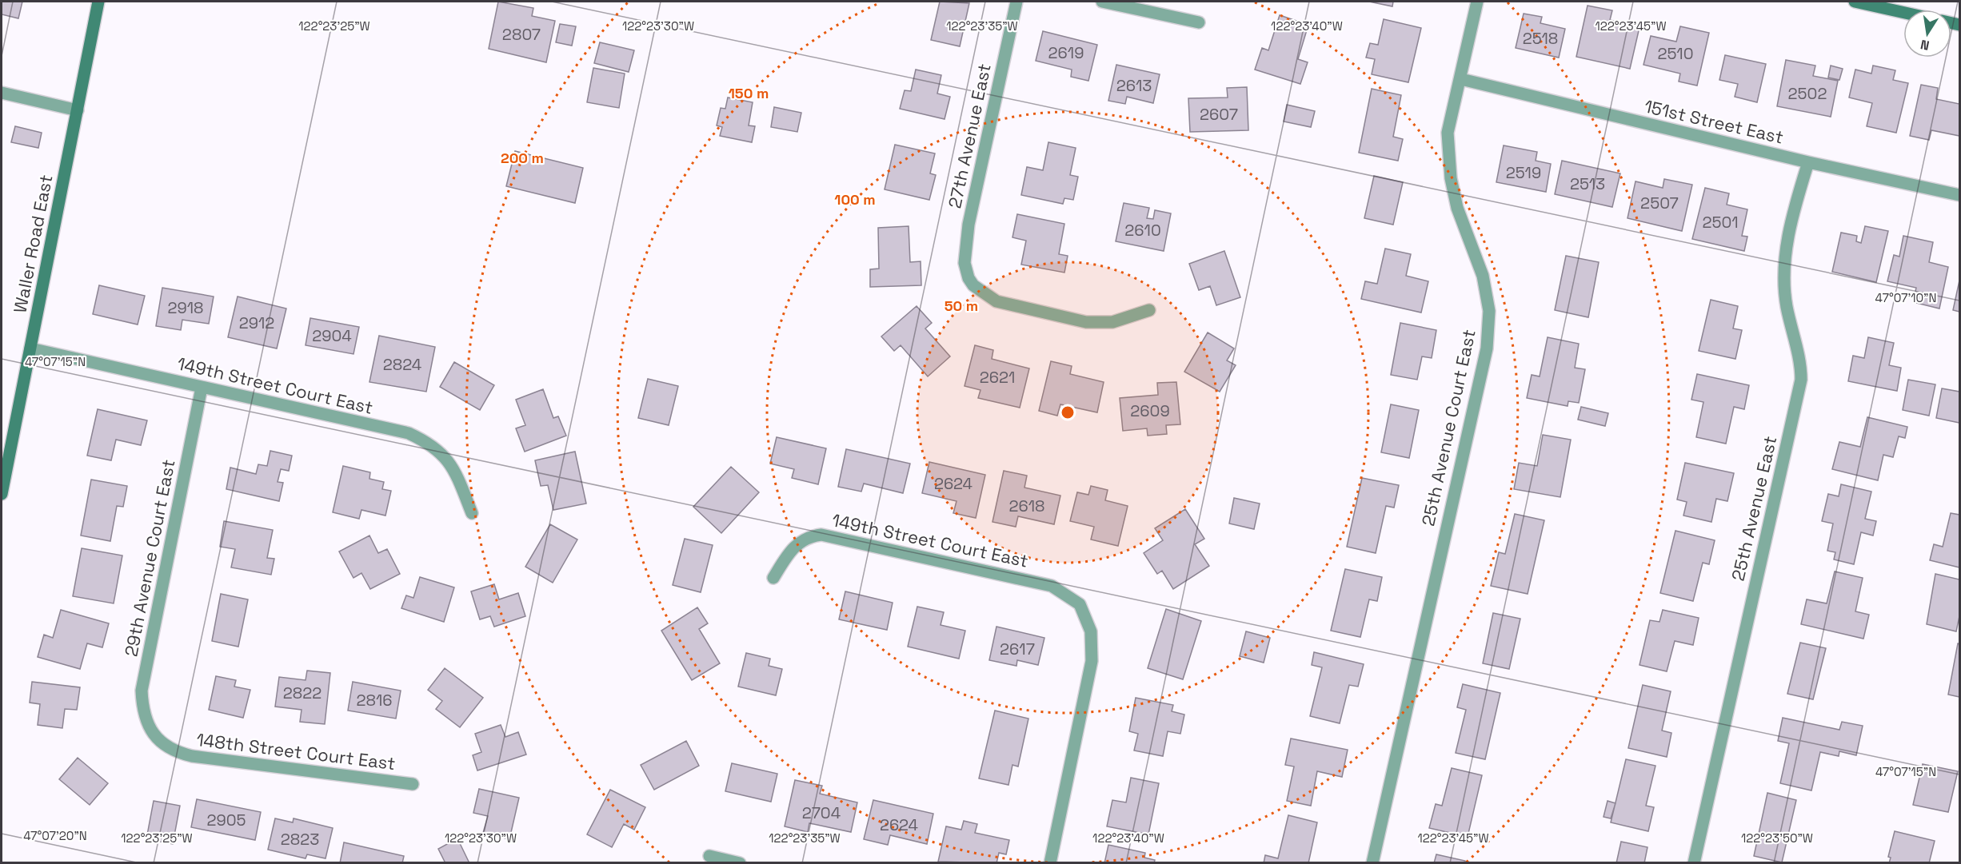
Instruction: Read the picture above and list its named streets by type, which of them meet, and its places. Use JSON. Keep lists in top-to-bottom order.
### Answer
{
  "streets": {
    "street": [
      "151st Street East",
      "27th Avenue East",
      "Waller Road East",
      "149th Street Court East",
      "25th Avenue Court East",
      "25th Avenue East",
      "29th Avenue Court East",
      "148th Street Court East"
    ]
  },
  "crossings": [
    ["151st Street East", "25th Avenue Court East"],
    ["151st Street East", "25th Avenue East"],
    ["Waller Road East", "149th Street Court East"],
    ["149th Street Court East", "29th Avenue Court East"],
    ["29th Avenue Court East", "148th Street Court East"]
  ],
  "house_numbers": [
    "2807",
    "2518",
    "2619",
    "2510",
    "2613",
    "2502",
    "2607",
    "2519",
    "2513",
    "2507",
    "2501",
    "2610",
    "2918",
    "2912",
    "2904",
    "2824",
    "2621",
    "2609",
    "2624",
    "2618",
    "2617",
    "2822",
    "2816",
    "2704",
    "2905",
    "2624",
    "2823"
  ],
  "north": "bottom",
  "coordinates": [
    "122°23'25\"W",
    "122°23'30\"W",
    "122°23'35\"W",
    "122°23'40\"W",
    "122°23'45\"W",
    "47°07'10\"N",
    "47°07'15\"N",
    "47°07'20\"N",
    "122°23'50\"W"
  ],
  "rings": [
    "150 m",
    "200 m",
    "100 m",
    "50 m"
  ]
}
